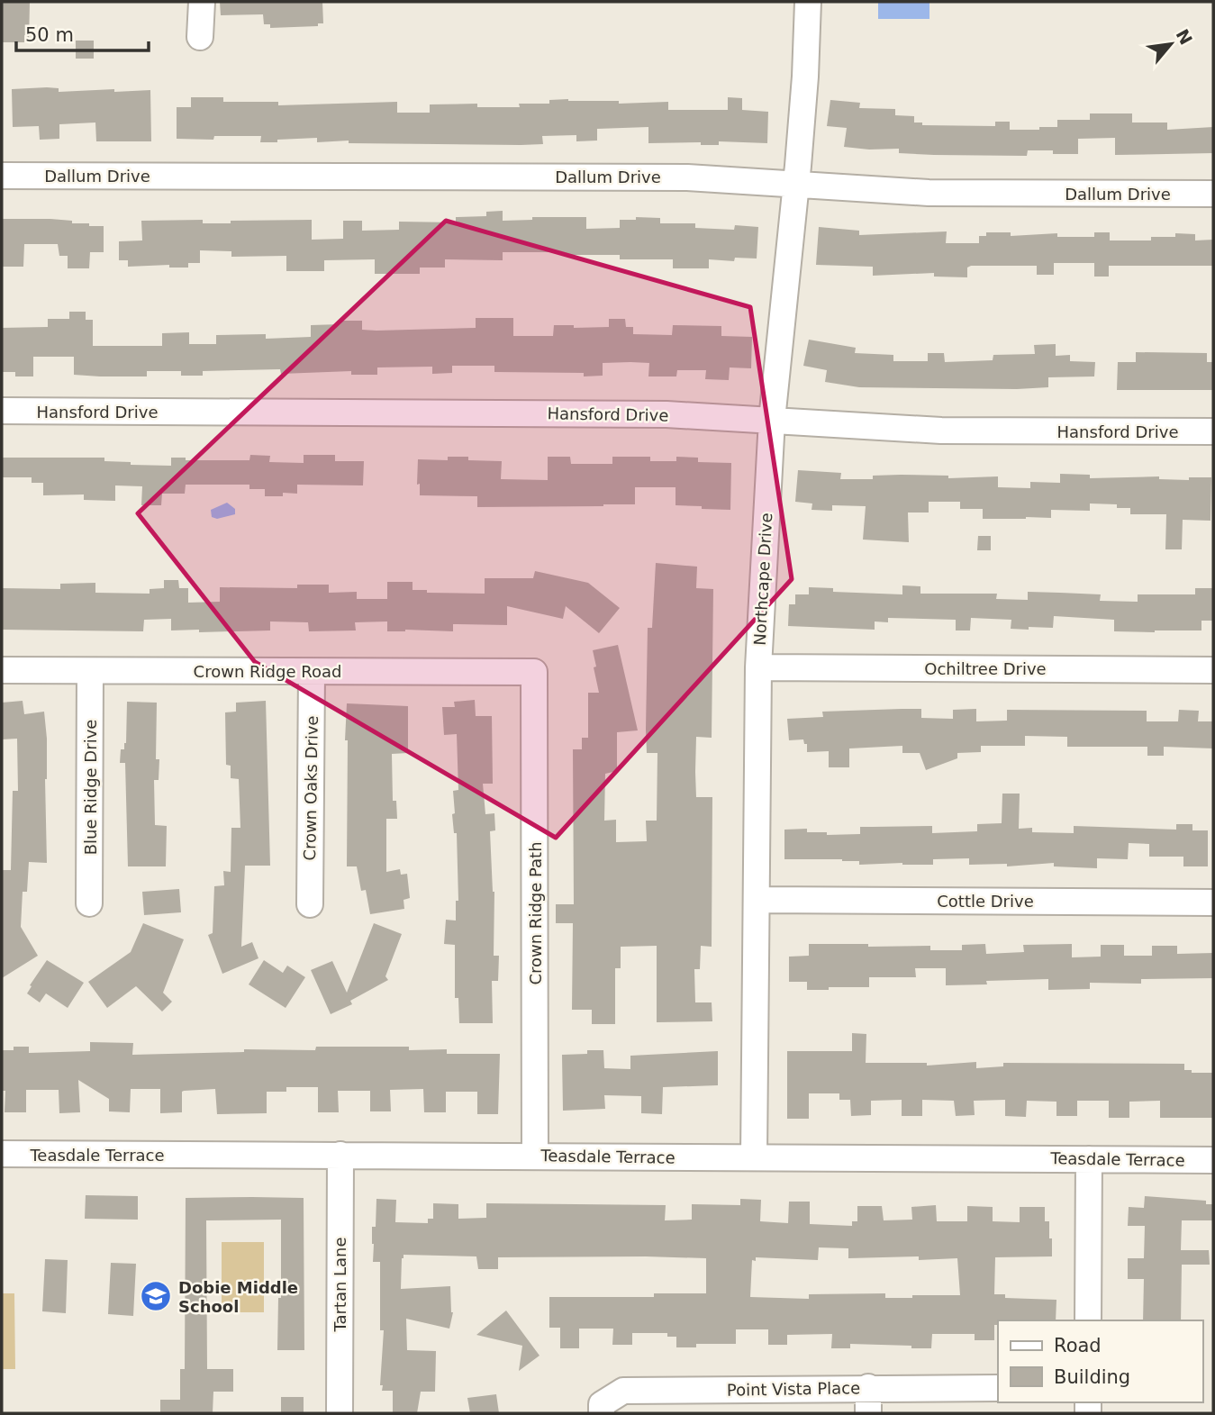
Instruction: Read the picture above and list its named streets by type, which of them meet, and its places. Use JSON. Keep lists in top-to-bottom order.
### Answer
{
  "streets": {
    "street": [
      "Dallum Drive",
      "Hansford Drive",
      "Northcape Drive",
      "Ochiltree Drive",
      "Crown Ridge Road",
      "Blue Ridge Drive",
      "Crown Oaks Drive",
      "Cottle Drive",
      "Crown Ridge Path",
      "Teasdale Terrace",
      "Tartan Lane",
      "Point Vista Place"
    ]
  },
  "crossings": [
    ["Dallum Drive", "Northcape Drive"],
    ["Hansford Drive", "Northcape Drive"],
    ["Northcape Drive", "Ochiltree Drive"],
    ["Northcape Drive", "Cottle Drive"],
    ["Northcape Drive", "Teasdale Terrace"],
    ["Crown Ridge Road", "Blue Ridge Drive"],
    ["Crown Ridge Road", "Crown Oaks Drive"],
    ["Crown Ridge Road", "Crown Ridge Path"],
    ["Crown Ridge Path", "Teasdale Terrace"],
    ["Teasdale Terrace", "Tartan Lane"]
  ],
  "places": {
    "school or university": ["Dobie Middle School"]
  },
  "legend": ["Road", "Building"],
  "scale_bar": "50 m",
  "north": "top right"
}
